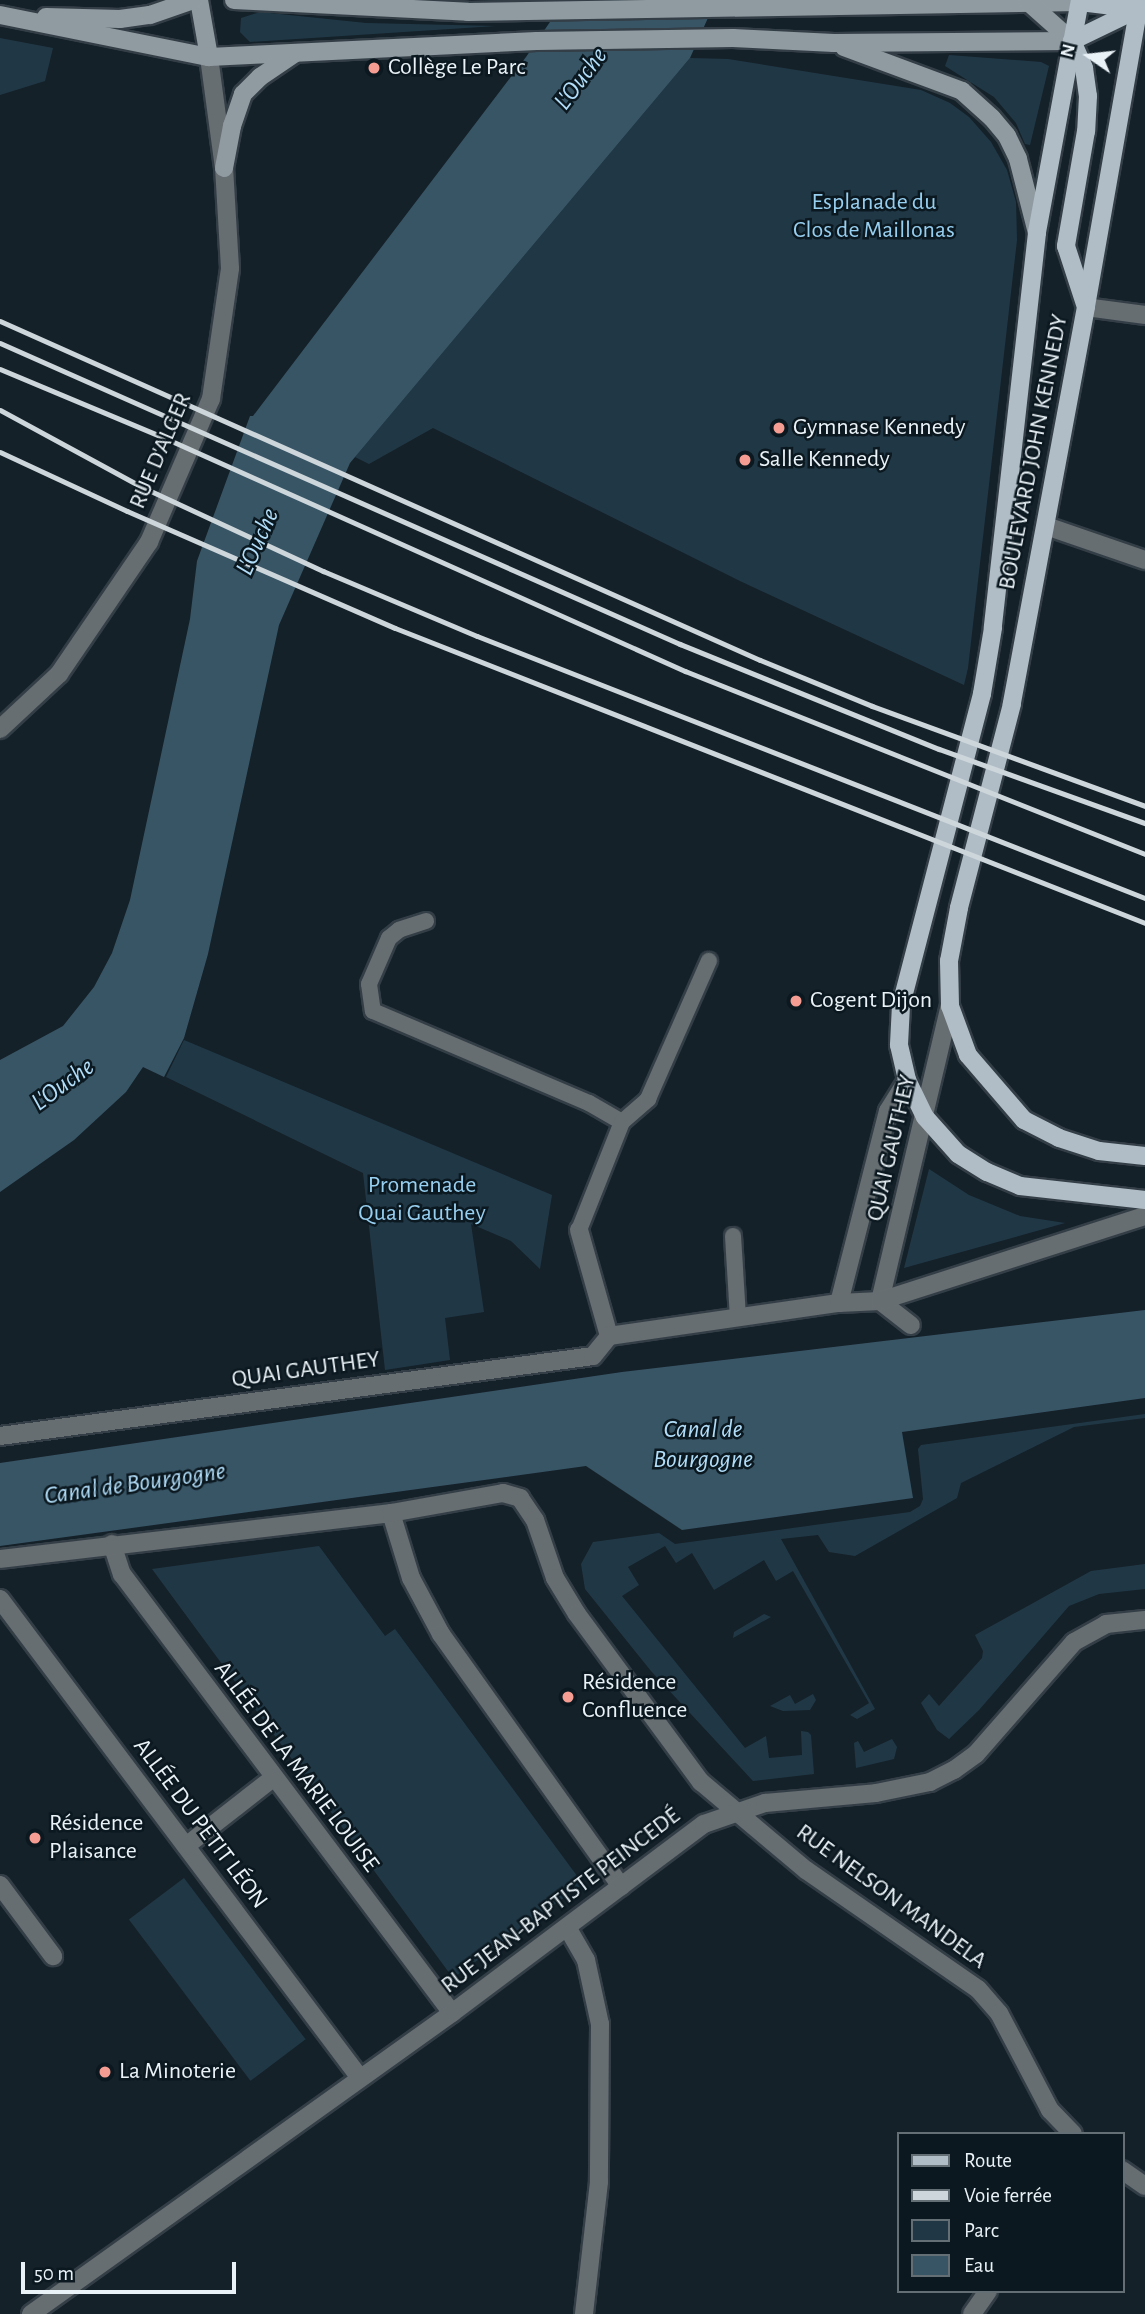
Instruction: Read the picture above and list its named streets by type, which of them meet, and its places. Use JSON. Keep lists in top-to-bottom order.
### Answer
{
  "streets": {
    "main road": ["BOULEVARD JOHN KENNEDY"],
    "street": [
      "RUE D'ALGER",
      "QUAI GAUTHEY",
      "ALLÉE DE LA MARIE LOUISE",
      "ALLÉE DU PETIT LÉON",
      "RUE NELSON MANDELA",
      "RUE JEAN-BAPTISTE PEINCEDÉ"
    ]
  },
  "crossings": [
    ["BOULEVARD JOHN KENNEDY", "QUAI GAUTHEY"],
    ["ALLÉE DE LA MARIE LOUISE", "RUE NELSON MANDELA"],
    ["ALLÉE DE LA MARIE LOUISE", "RUE JEAN-BAPTISTE PEINCEDÉ"],
    ["ALLÉE DU PETIT LÉON", "RUE JEAN-BAPTISTE PEINCEDÉ"],
    ["RUE NELSON MANDELA", "RUE JEAN-BAPTISTE PEINCEDÉ"]
  ],
  "water": ["L'Ouche", "Canal de Bourgogne"],
  "parks": ["Esplanade du Clos de Maillonas", "Promenade Quai Gauthey"],
  "places": [
    "Collège Le Parc",
    "Gymnase Kennedy",
    "Salle Kennedy",
    "Cogent Dijon",
    "Résidence Confluence",
    "Résidence Plaisance",
    "La Minoterie"
  ],
  "legend": [
    "Route",
    "Voie ferrée",
    "Parc",
    "Eau"
  ],
  "scale_bar": "50 m",
  "north": "left"
}
